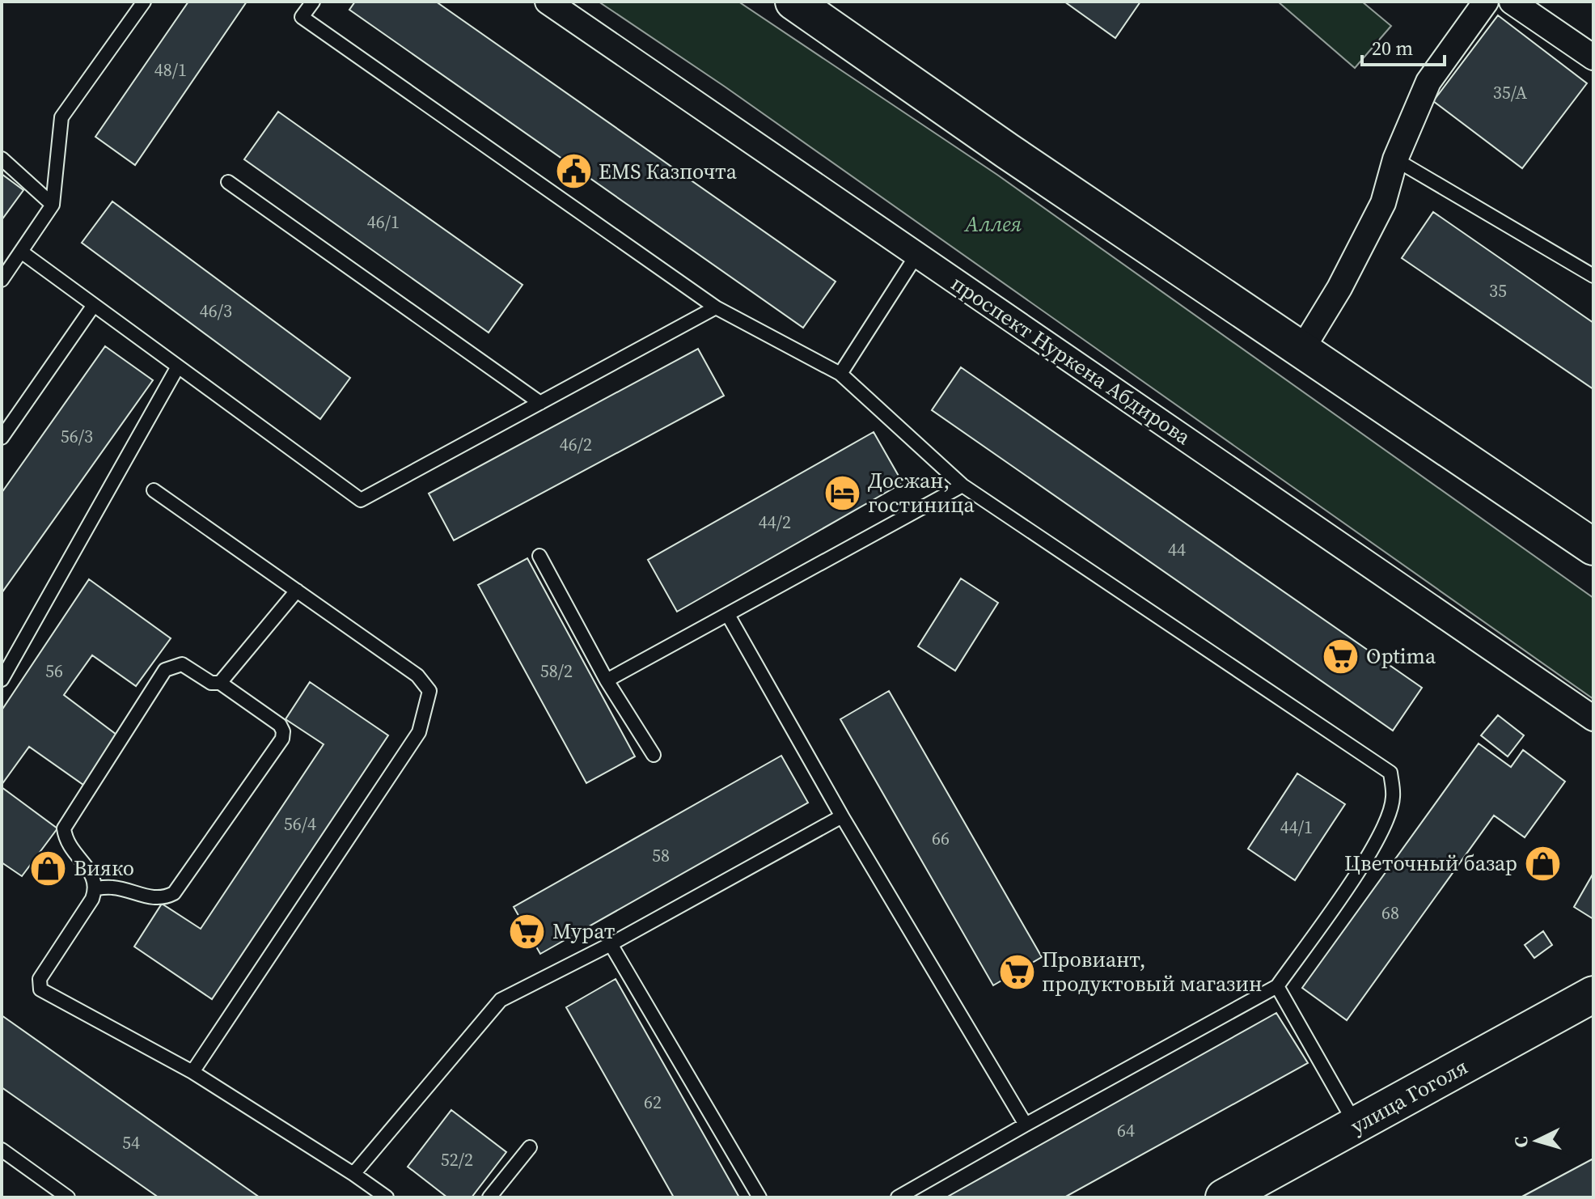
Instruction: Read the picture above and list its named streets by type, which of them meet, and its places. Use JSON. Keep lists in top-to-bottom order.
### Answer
{
  "streets": {
    "main road": ["улица Гоголя"],
    "street": ["проспект Нуркена Абдирова"]
  },
  "parks": ["Аллея"],
  "places": {
    "public building": ["EMS Казпочта"],
    "hotel": ["Досжан, гостиница"],
    "supermarket": ["Optima", "Мурат", "Провиант, продуктовый магазин"],
    "shop": ["Цветочный базар", "Вияко"]
  },
  "house_numbers": [
    "48/1",
    "35/А",
    "46/1",
    "35",
    "46/3",
    "56/3",
    "46/2",
    "44/2",
    "44",
    "56",
    "58/2",
    "56/4",
    "44/1",
    "66",
    "58",
    "68",
    "62",
    "64",
    "54",
    "52/2"
  ],
  "scale_bar": "20 m",
  "north": "left"
}
